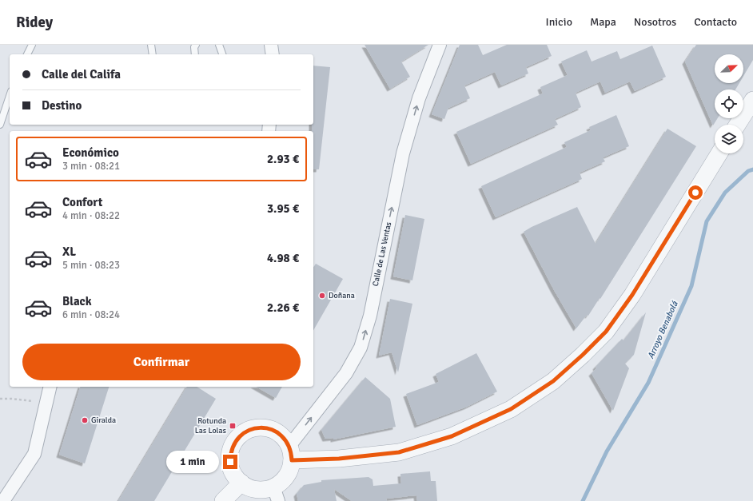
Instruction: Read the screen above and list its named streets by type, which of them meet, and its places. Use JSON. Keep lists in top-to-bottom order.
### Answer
{
  "streets": {
    "street": ["Calle de Las Ventas"]
  },
  "one_way": ["Calle de Las Ventas"],
  "water": ["Arroyo Benabolá"],
  "places": {
    "other": ["Doñana", "Giralda"],
    "transit": ["Rotunda Las Lolas"]
  },
  "north": "top right",
  "page": {
    "header": "Ridey",
    "nav": [
      "Inicio",
      "Mapa",
      "Nosotros",
      "Contacto"
    ],
    "banner": ["Calle del Califa", "Destino"],
    "list": [
      {
        "name": "Económico",
        "note": "3 min · 08:21",
        "value": "2.93 €"
      },
      {
        "name": "Confort",
        "note": "4 min · 08:22",
        "value": "3.95 €"
      },
      {
        "name": "XL",
        "note": "5 min · 08:23",
        "value": "4.98 €"
      },
      {
        "name": "Black",
        "note": "6 min · 08:24",
        "value": "2.26 €"
      }
    ],
    "buttons": "Confirmar",
    "bubble": "1 min"
  }
}
